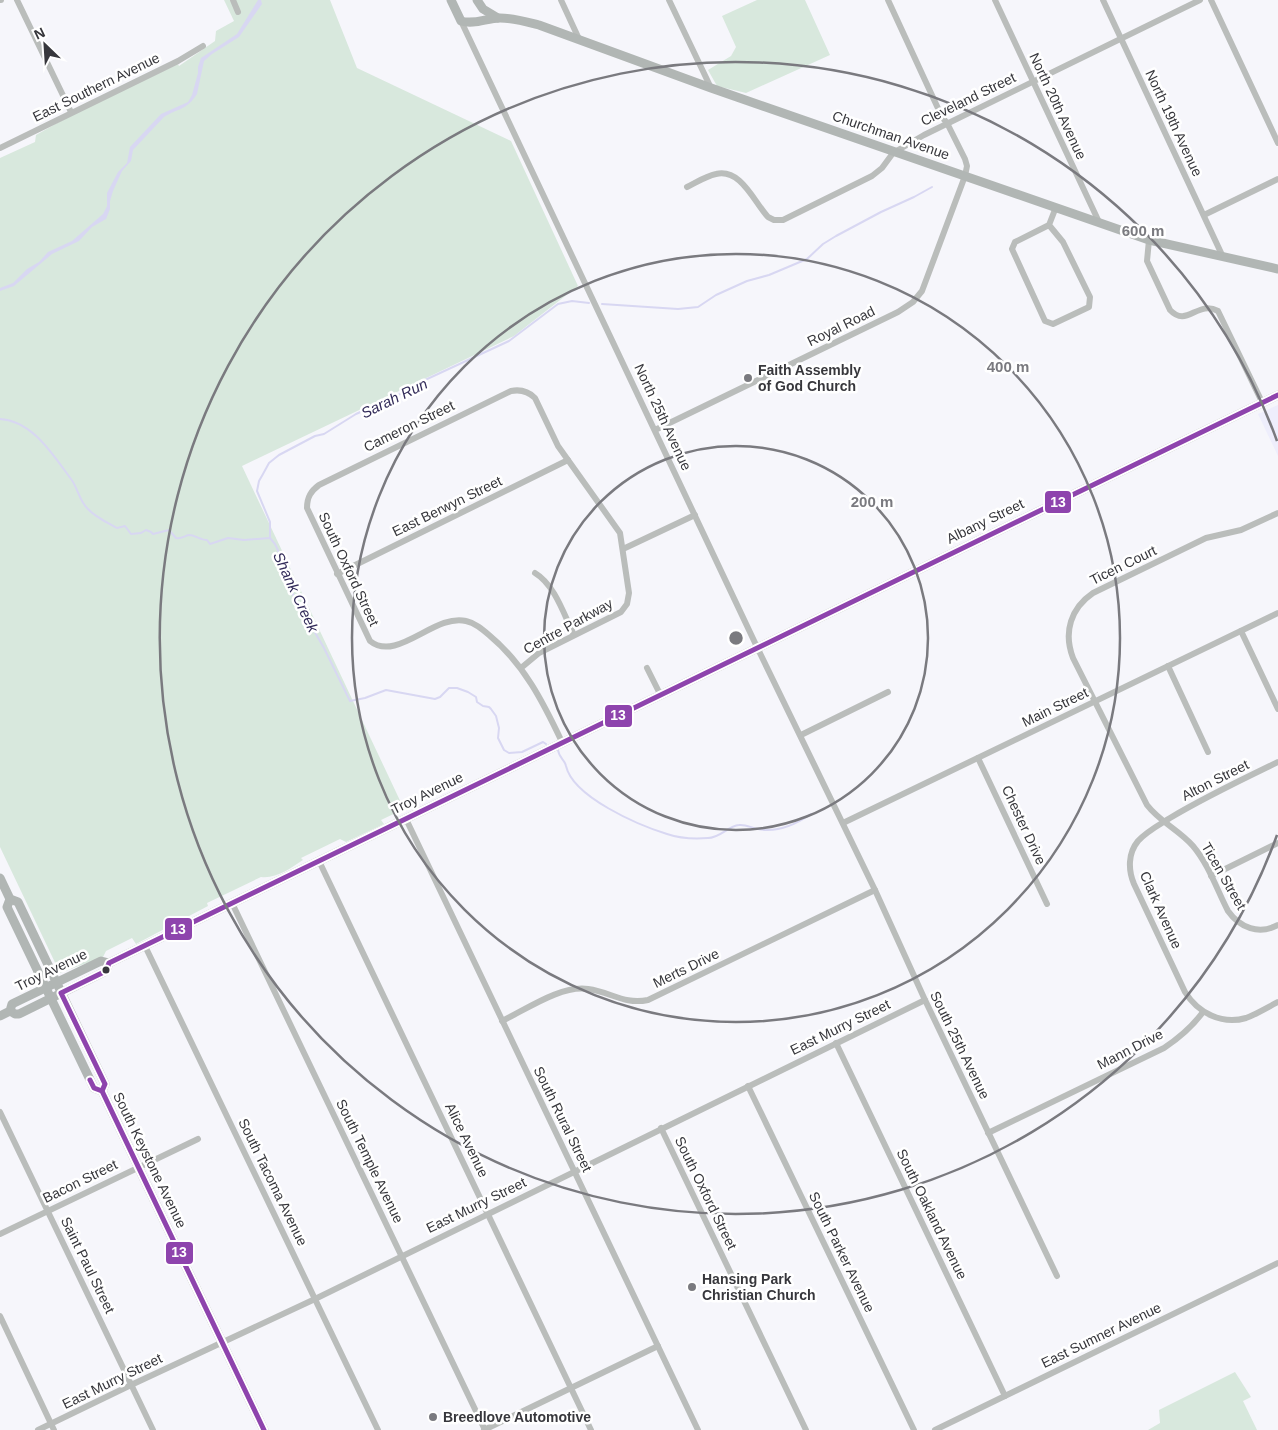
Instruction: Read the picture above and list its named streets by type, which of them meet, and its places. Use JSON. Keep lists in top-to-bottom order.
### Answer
{
  "streets": {
    "main road": [
      "Churchman Avenue",
      "Albany Street",
      "Troy Avenue",
      "South Keystone Avenue"
    ],
    "street": [
      "East Southern Avenue",
      "Cleveland Street",
      "North 20th Avenue",
      "North 19th Avenue",
      "Royal Road",
      "North 25th Avenue",
      "Cameron Street",
      "East Berwyn Street",
      "Ticen Court",
      "South Oxford Street",
      "Centre Parkway",
      "Main Street",
      "Alton Street",
      "Chester Drive",
      "Ticen Street",
      "Clark Avenue",
      "Merts Drive",
      "East Murry Street",
      "South 25th Avenue",
      "Mann Drive",
      "South Rural Street",
      "Alice Avenue",
      "South Temple Avenue",
      "Bacon Street",
      "South Tacoma Avenue",
      "South Oakland Avenue",
      "South Parker Avenue",
      "Saint Paul Street",
      "East Sumner Avenue"
    ]
  },
  "crossings": [
    ["Cleveland Street", "North 20th Avenue"],
    ["Cleveland Street", "North 19th Avenue"],
    ["Cleveland Street", "Churchman Avenue"],
    ["North 20th Avenue", "Churchman Avenue"],
    ["North 19th Avenue", "Churchman Avenue"],
    ["Churchman Avenue", "Royal Road"],
    ["Churchman Avenue", "North 25th Avenue"],
    ["Royal Road", "North 25th Avenue"],
    ["North 25th Avenue", "Albany Street"],
    ["North 25th Avenue", "Main Street"],
    ["North 25th Avenue", "Troy Avenue"],
    ["North 25th Avenue", "South 25th Avenue"],
    ["Cameron Street", "East Berwyn Street"],
    ["Cameron Street", "South Oxford Street"],
    ["East Berwyn Street", "South Oxford Street"],
    ["Albany Street", "Troy Avenue"],
    ["Ticen Court", "Main Street"],
    ["Ticen Court", "Ticen Street"],
    ["South Oxford Street", "Centre Parkway"],
    ["South Oxford Street", "East Murry Street"],
    ["Main Street", "Chester Drive"],
    ["Main Street", "Ticen Street"],
    ["Main Street", "South 25th Avenue"],
    ["Alton Street", "Ticen Street"],
    ["Alton Street", "Clark Avenue"],
    ["Troy Avenue", "South Rural Street"],
    ["Troy Avenue", "Alice Avenue"],
    ["Troy Avenue", "South Keystone Avenue"],
    ["Troy Avenue", "South Temple Avenue"],
    ["Troy Avenue", "South Tacoma Avenue"],
    ["Ticen Street", "Clark Avenue"],
    ["Clark Avenue", "Mann Drive"],
    ["Merts Drive", "South 25th Avenue"],
    ["Merts Drive", "South Rural Street"],
    ["East Murry Street", "South 25th Avenue"],
    ["East Murry Street", "South Rural Street"],
    ["East Murry Street", "Alice Avenue"],
    ["East Murry Street", "South Keystone Avenue"],
    ["East Murry Street", "South Temple Avenue"],
    ["East Murry Street", "South Tacoma Avenue"],
    ["East Murry Street", "South Oakland Avenue"],
    ["East Murry Street", "South Parker Avenue"],
    ["East Murry Street", "Saint Paul Street"],
    ["South 25th Avenue", "Mann Drive"],
    ["South Keystone Avenue", "Bacon Street"],
    ["Bacon Street", "Saint Paul Street"],
    ["South Oakland Avenue", "East Sumner Avenue"]
  ],
  "water": ["Sarah Run", "Shank Creek"],
  "places": ["Faith Assembly of God Church", "Hansing Park Christian Church", "Breedlove Automotive"],
  "lines": ["transit line 13"],
  "north": "top left",
  "rings": ["600 m", "400 m", "200 m"]
}
